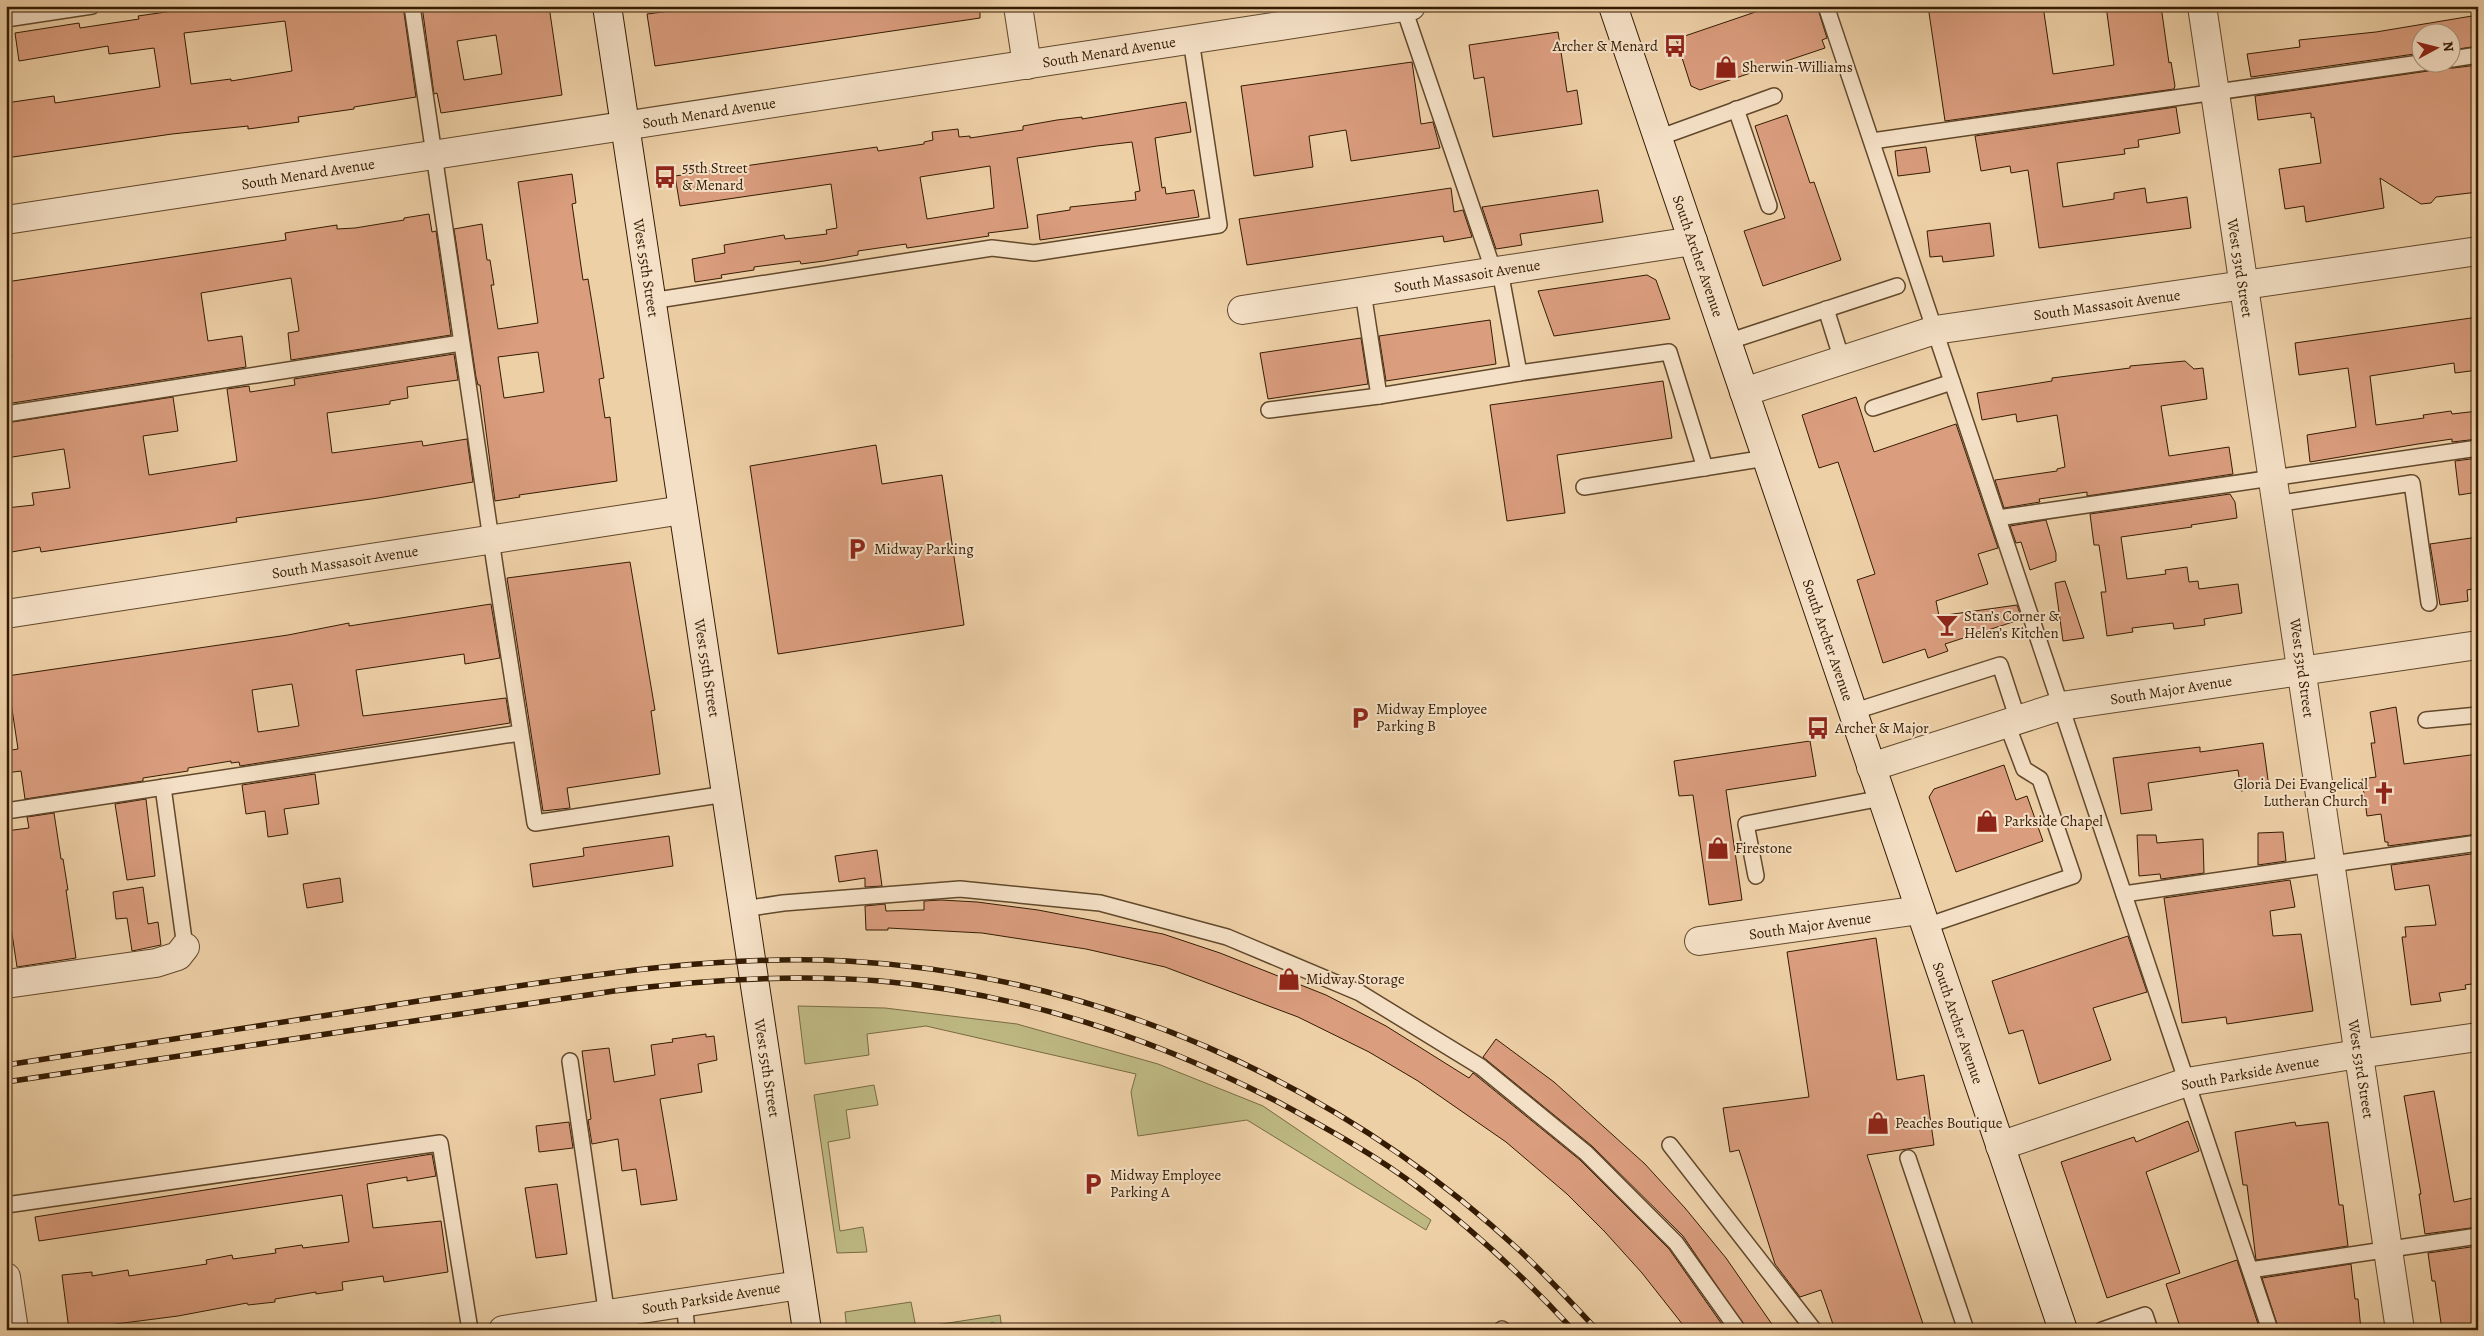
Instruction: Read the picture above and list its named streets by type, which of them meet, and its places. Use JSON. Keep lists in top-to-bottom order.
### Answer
{
  "streets": {
    "street": [
      "South Menard Avenue",
      "South Archer Avenue",
      "West 55th Street",
      "West 53rd Street",
      "South Massasoit Avenue",
      "South Major Avenue",
      "South Parkside Avenue"
    ]
  },
  "crossings": [
    ["South Menard Avenue", "West 55th Street"],
    ["South Archer Avenue", "South Massasoit Avenue"],
    ["South Archer Avenue", "South Major Avenue"],
    ["South Archer Avenue", "South Parkside Avenue"],
    ["West 55th Street", "South Massasoit Avenue"],
    ["West 55th Street", "South Parkside Avenue"],
    ["West 53rd Street", "South Massasoit Avenue"],
    ["West 53rd Street", "South Major Avenue"],
    ["West 53rd Street", "South Parkside Avenue"]
  ],
  "places": {
    "bus stop": ["Archer & Menard", "55th Street & Menard", "Archer & Major"],
    "shop": [
      "Sherwin-Williams",
      "Parkside Chapel",
      "Firestone",
      "Midway Storage",
      "Peaches Boutique"
    ],
    "parking": ["Midway Parking", "Midway Employee Parking B", "Midway Employee Parking A"],
    "bar": ["Stan’s Corner & Helen’s Kitchen"],
    "church": ["Gloria Dei Evangelical Lutheran Church"]
  },
  "north": "right"
}
